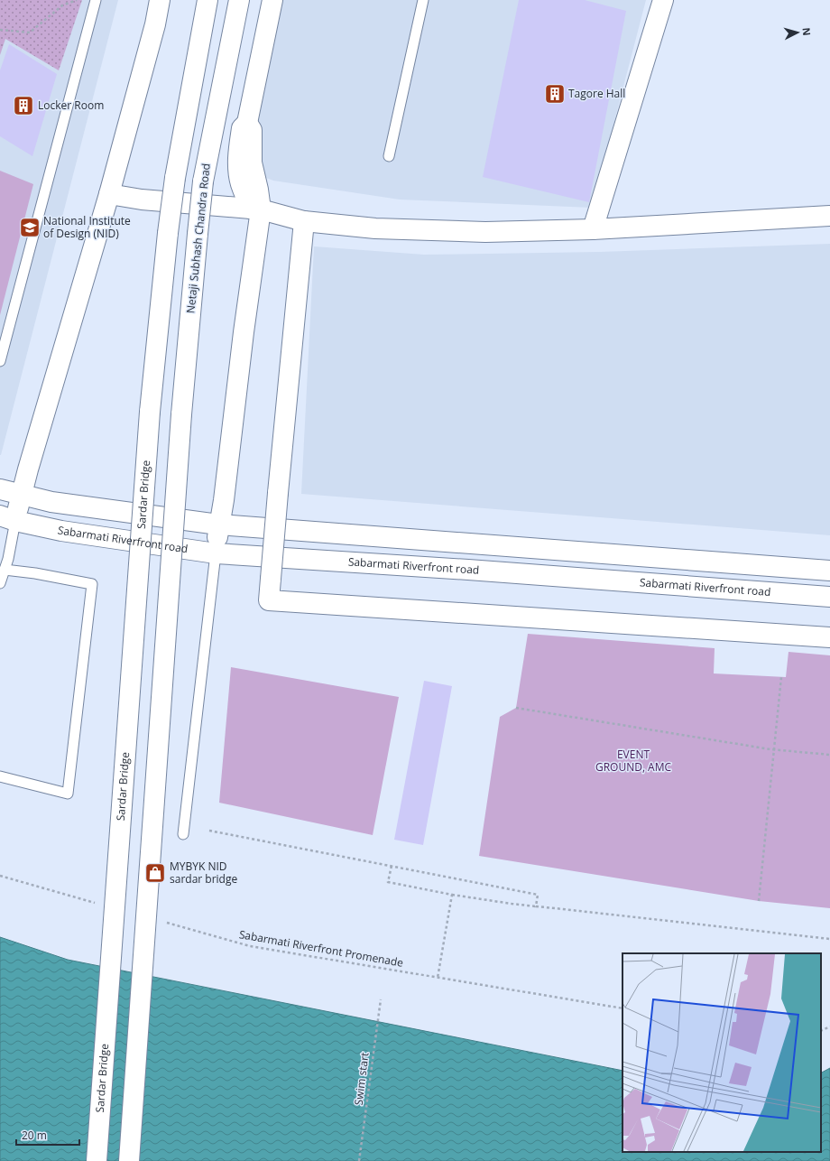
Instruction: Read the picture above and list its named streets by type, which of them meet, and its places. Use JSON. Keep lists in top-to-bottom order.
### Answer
{
  "streets": {
    "street": ["Netaji Subhash Chandra Road", "Sardar Bridge", "Sabarmati Riverfront road"],
    "path": ["Sabarmati Riverfront Promenade", "Swim start"]
  },
  "parks": ["EVENT GROUND, AMC"],
  "places": {
    "building": ["Tagore Hall", "Locker Room"],
    "school or university": ["National Institute of Design (NID)"],
    "shop": ["MYBYK NID sardar bridge"]
  },
  "scale_bar": "20 m",
  "north": "right"
}
